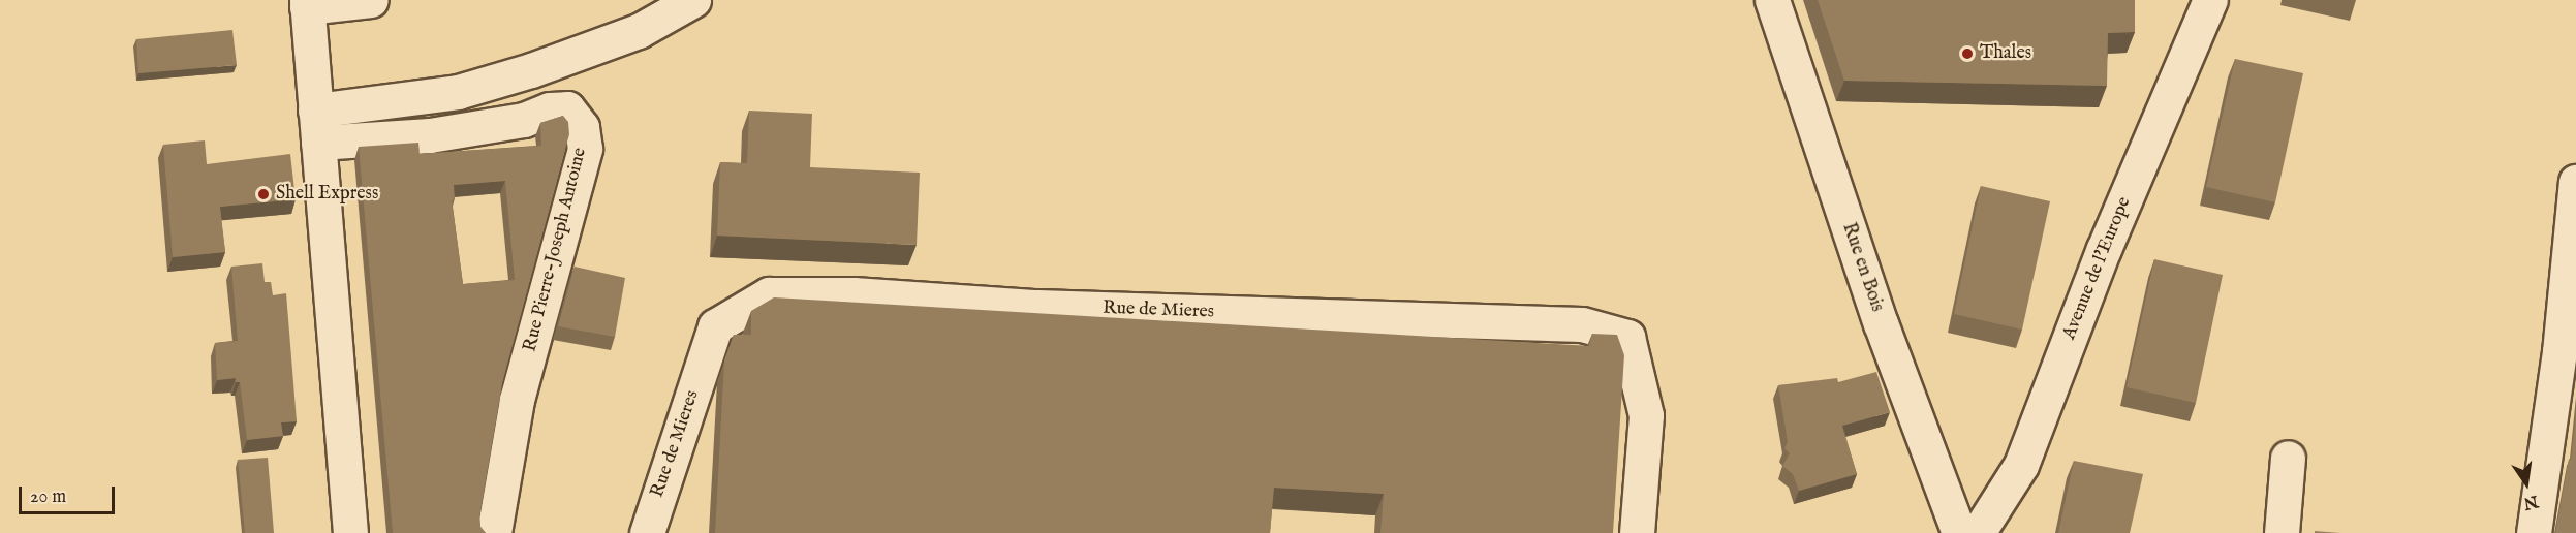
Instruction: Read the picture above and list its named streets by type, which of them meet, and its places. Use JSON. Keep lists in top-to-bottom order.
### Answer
{
  "streets": {
    "street": [
      "Rue Pierre-Joseph Antoine",
      "Rue en Bois",
      "Avenue de l'Europe",
      "Rue de Mieres"
    ]
  },
  "places": ["Thales", "Shell Express"],
  "scale_bar": "20 m",
  "north": "bottom"
}
